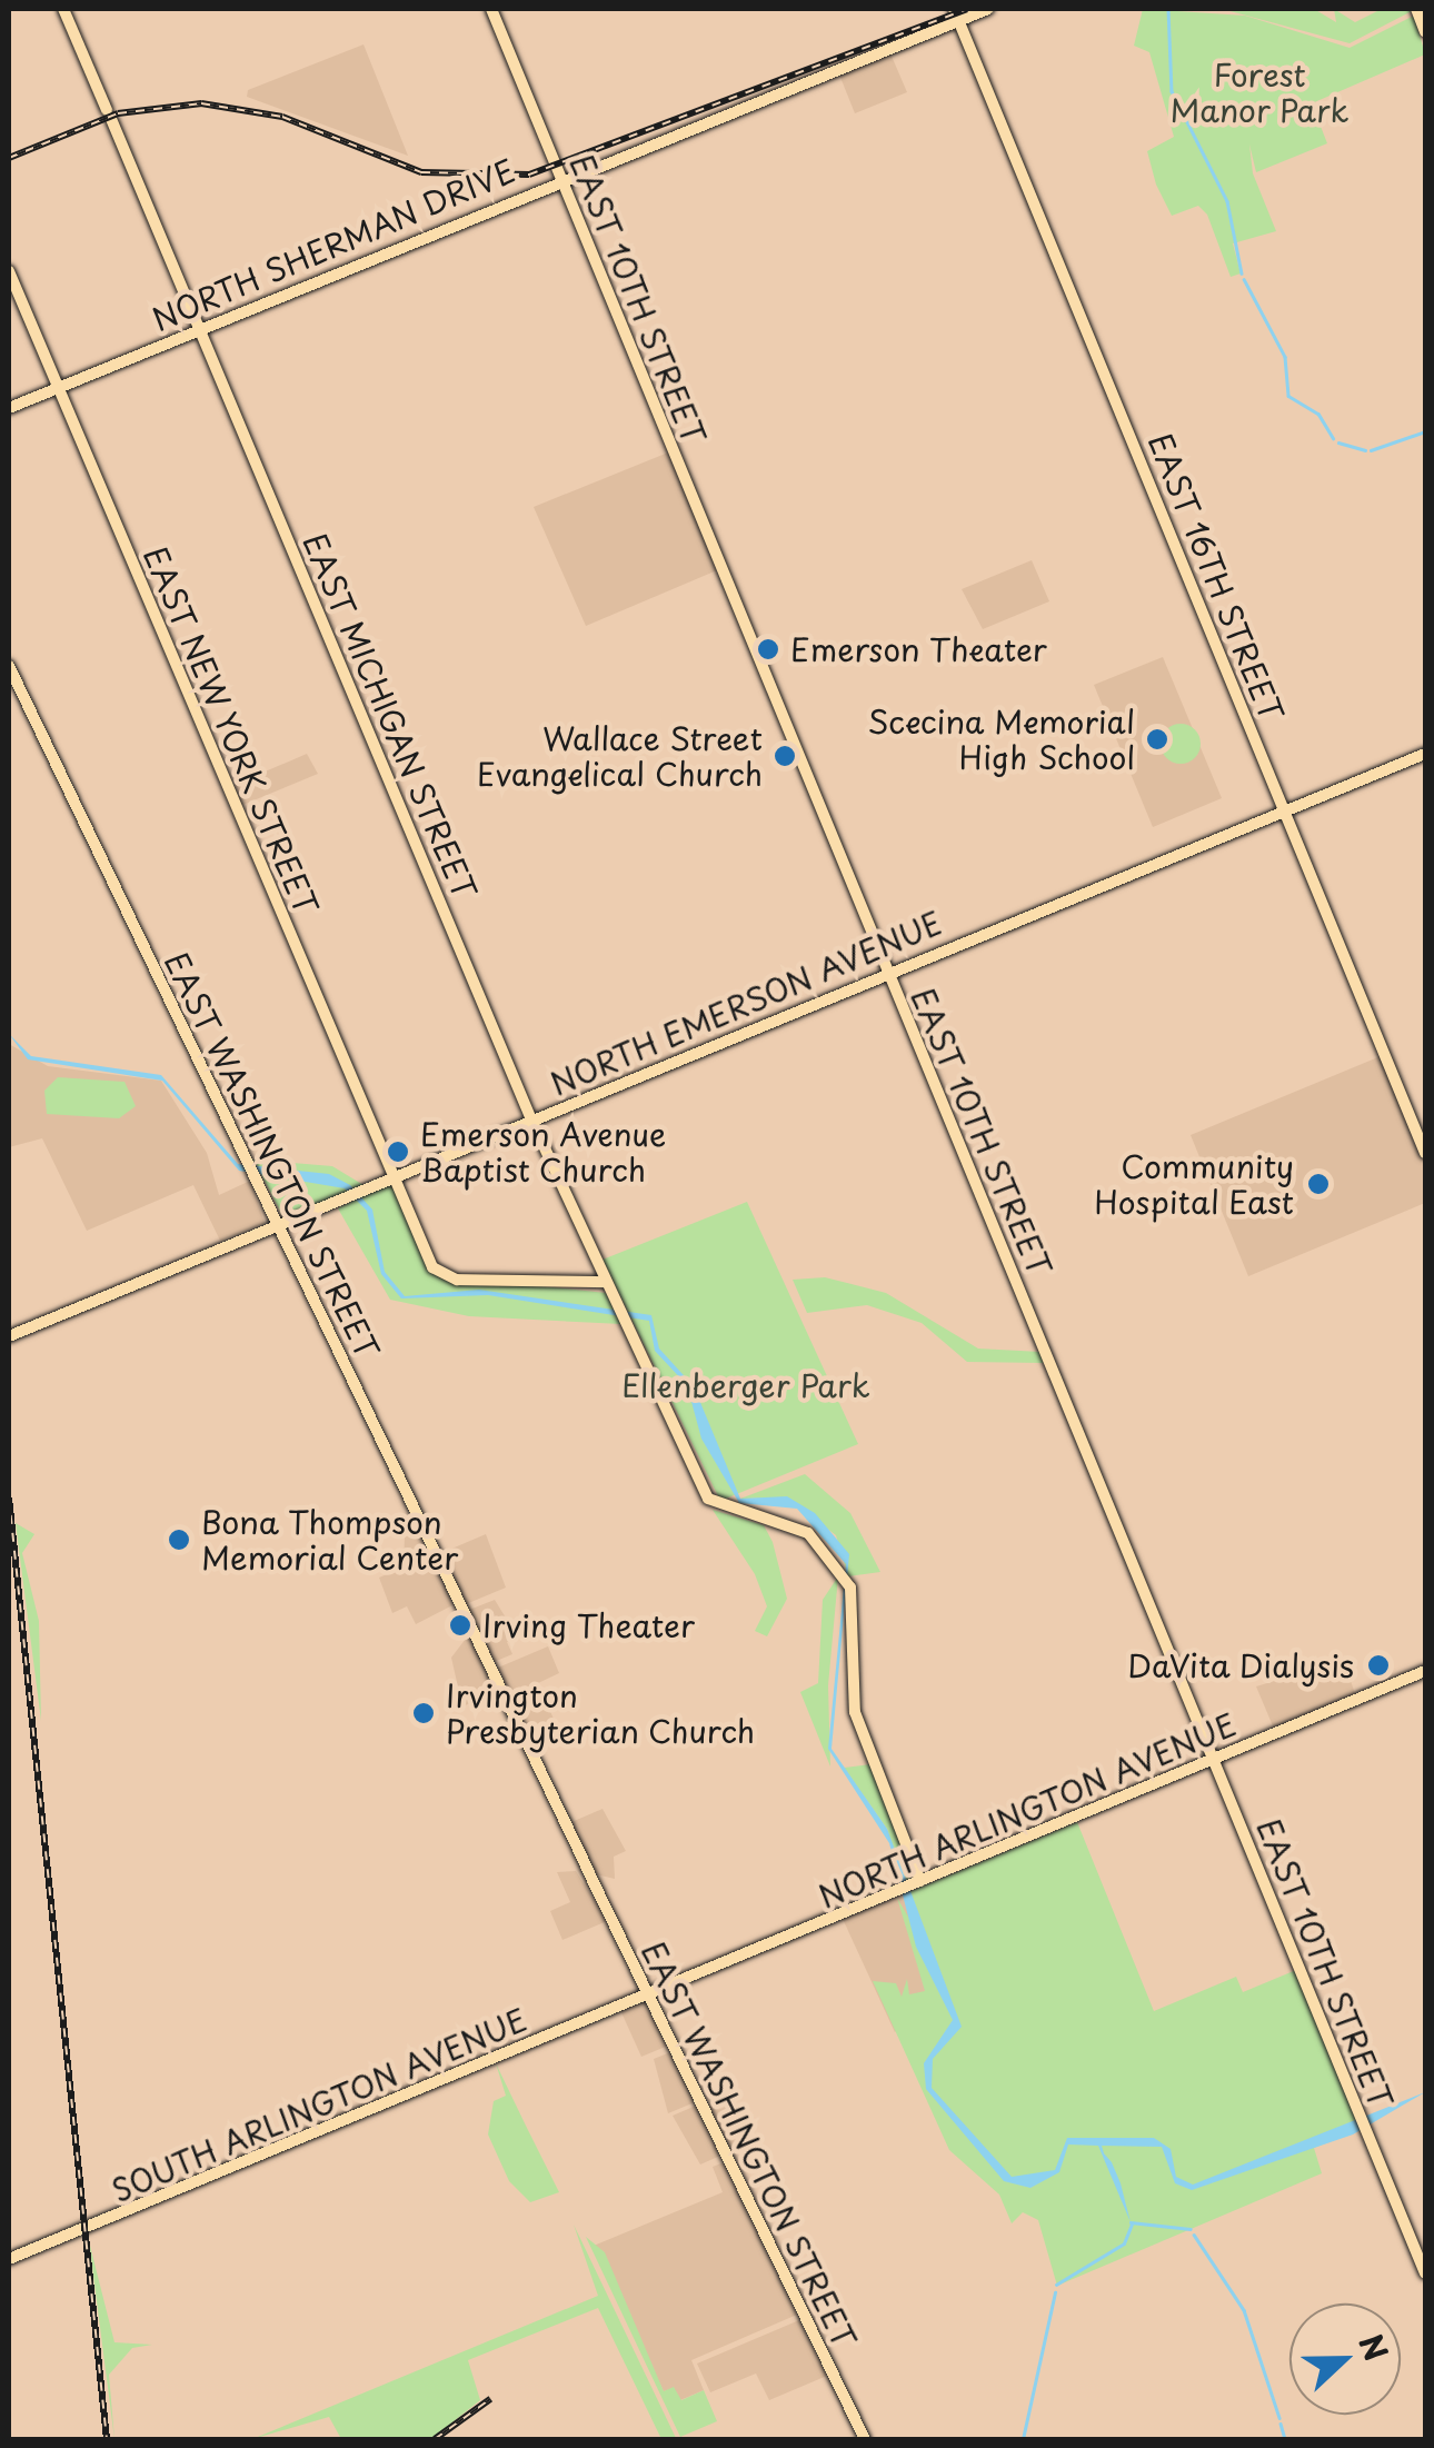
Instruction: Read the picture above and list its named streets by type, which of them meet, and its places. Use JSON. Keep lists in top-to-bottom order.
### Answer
{
  "streets": {
    "main road": [
      "NORTH SHERMAN DRIVE",
      "EAST 10TH STREET",
      "EAST 16TH STREET",
      "EAST MICHIGAN STREET",
      "EAST NEW YORK STREET",
      "NORTH EMERSON AVENUE",
      "EAST WASHINGTON STREET",
      "NORTH ARLINGTON AVENUE",
      "SOUTH ARLINGTON AVENUE"
    ]
  },
  "crossings": [
    ["NORTH SHERMAN DRIVE", "EAST 10TH STREET"],
    ["NORTH SHERMAN DRIVE", "EAST 16TH STREET"],
    ["NORTH SHERMAN DRIVE", "EAST MICHIGAN STREET"],
    ["NORTH SHERMAN DRIVE", "EAST NEW YORK STREET"],
    ["EAST 10TH STREET", "NORTH EMERSON AVENUE"],
    ["EAST 10TH STREET", "NORTH ARLINGTON AVENUE"],
    ["EAST 16TH STREET", "NORTH EMERSON AVENUE"],
    ["EAST MICHIGAN STREET", "EAST NEW YORK STREET"],
    ["EAST MICHIGAN STREET", "NORTH EMERSON AVENUE"],
    ["EAST MICHIGAN STREET", "NORTH ARLINGTON AVENUE"],
    ["EAST NEW YORK STREET", "NORTH EMERSON AVENUE"],
    ["NORTH EMERSON AVENUE", "EAST WASHINGTON STREET"],
    ["EAST WASHINGTON STREET", "NORTH ARLINGTON AVENUE"],
    ["EAST WASHINGTON STREET", "SOUTH ARLINGTON AVENUE"],
    ["NORTH ARLINGTON AVENUE", "SOUTH ARLINGTON AVENUE"]
  ],
  "parks": ["Forest Manor Park", "Ellenberger Park"],
  "places": [
    "Emerson Theater",
    "Scecina Memorial High School",
    "Wallace Street Evangelical Church",
    "Emerson Avenue Baptist Church",
    "Community Hospital East",
    "Bona Thompson Memorial Center",
    "Irving Theater",
    "DaVita Dialysis",
    "Irvington Presbyterian Church"
  ],
  "north": "right"
}
